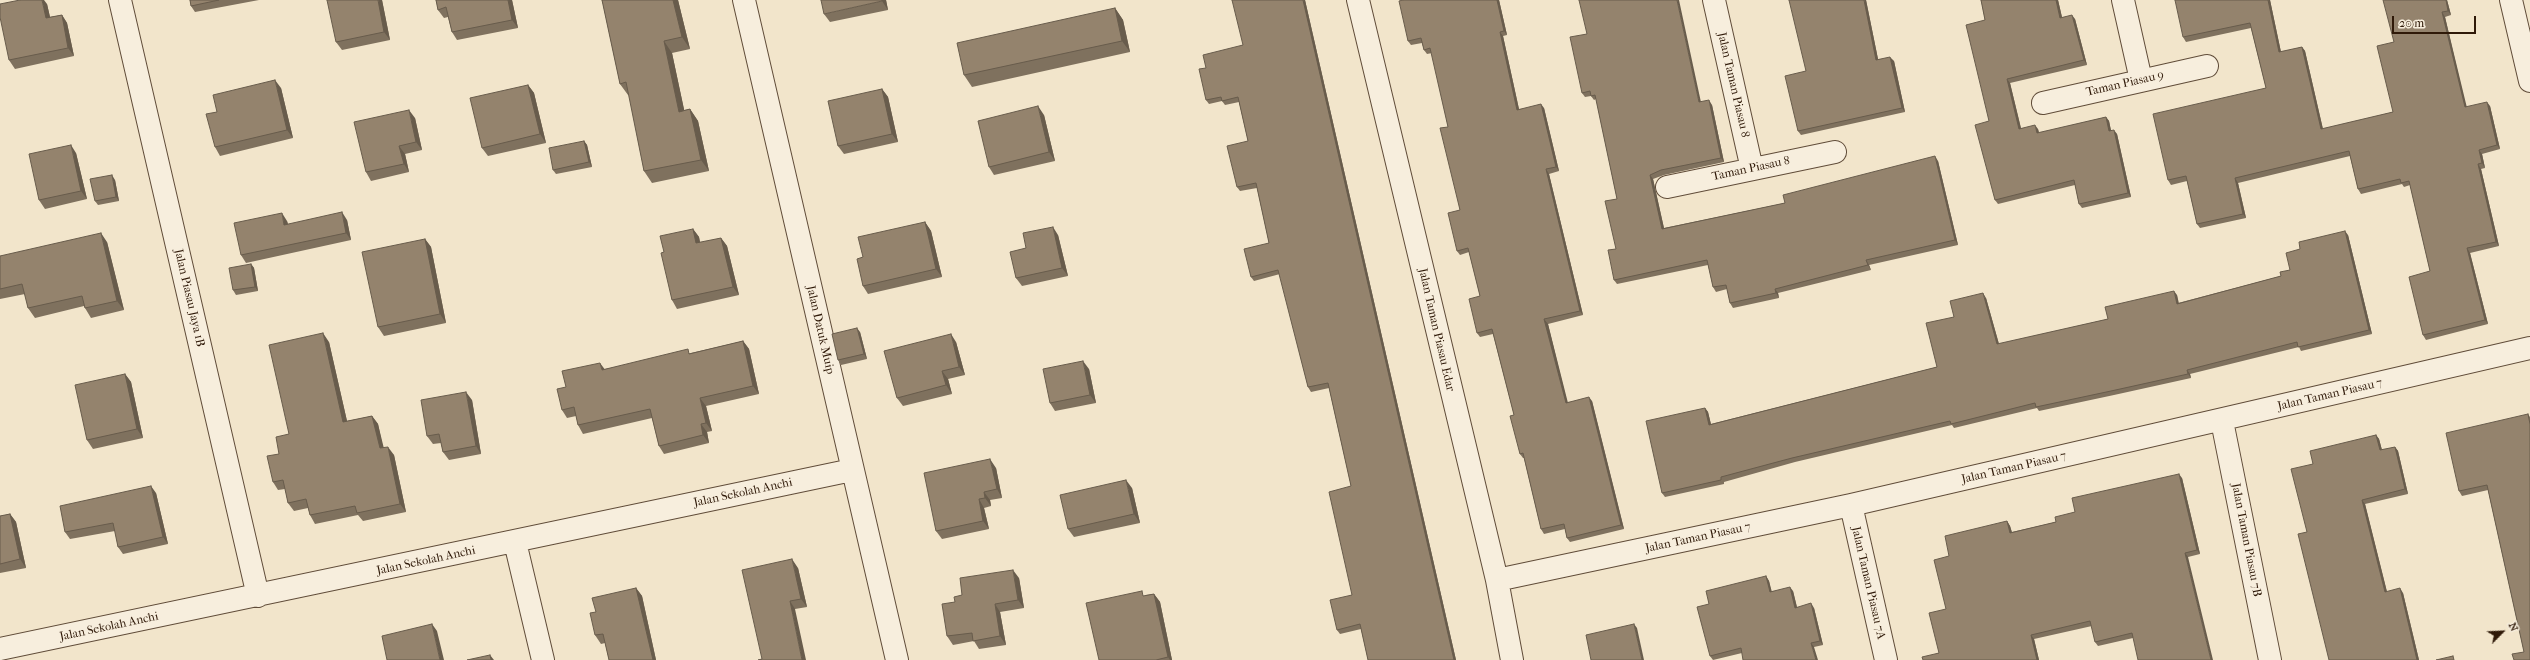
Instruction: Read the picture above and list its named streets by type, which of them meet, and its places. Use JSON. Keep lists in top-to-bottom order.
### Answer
{
  "streets": {
    "street": [
      "Taman Piasau 9",
      "Jalan Taman Piasau 8",
      "Taman Piasau 8",
      "Jalan Piasau Jaya 1B",
      "Jalan Datuk Muip",
      "Jalan Taman Piasau Edar",
      "Jalan Taman Piasau 7",
      "Jalan Sekolah Anchi",
      "Jalan Taman Piasau 7B",
      "Jalan Taman Piasau 7A"
    ]
  },
  "crossings": [
    ["Jalan Taman Piasau 8", "Taman Piasau 8"],
    ["Jalan Piasau Jaya 1B", "Jalan Sekolah Anchi"],
    ["Jalan Datuk Muip", "Jalan Sekolah Anchi"],
    ["Jalan Taman Piasau Edar", "Jalan Taman Piasau 7"],
    ["Jalan Taman Piasau 7", "Jalan Taman Piasau 7B"],
    ["Jalan Taman Piasau 7", "Jalan Taman Piasau 7A"]
  ],
  "scale_bar": "20 m",
  "north": "top right"
}
